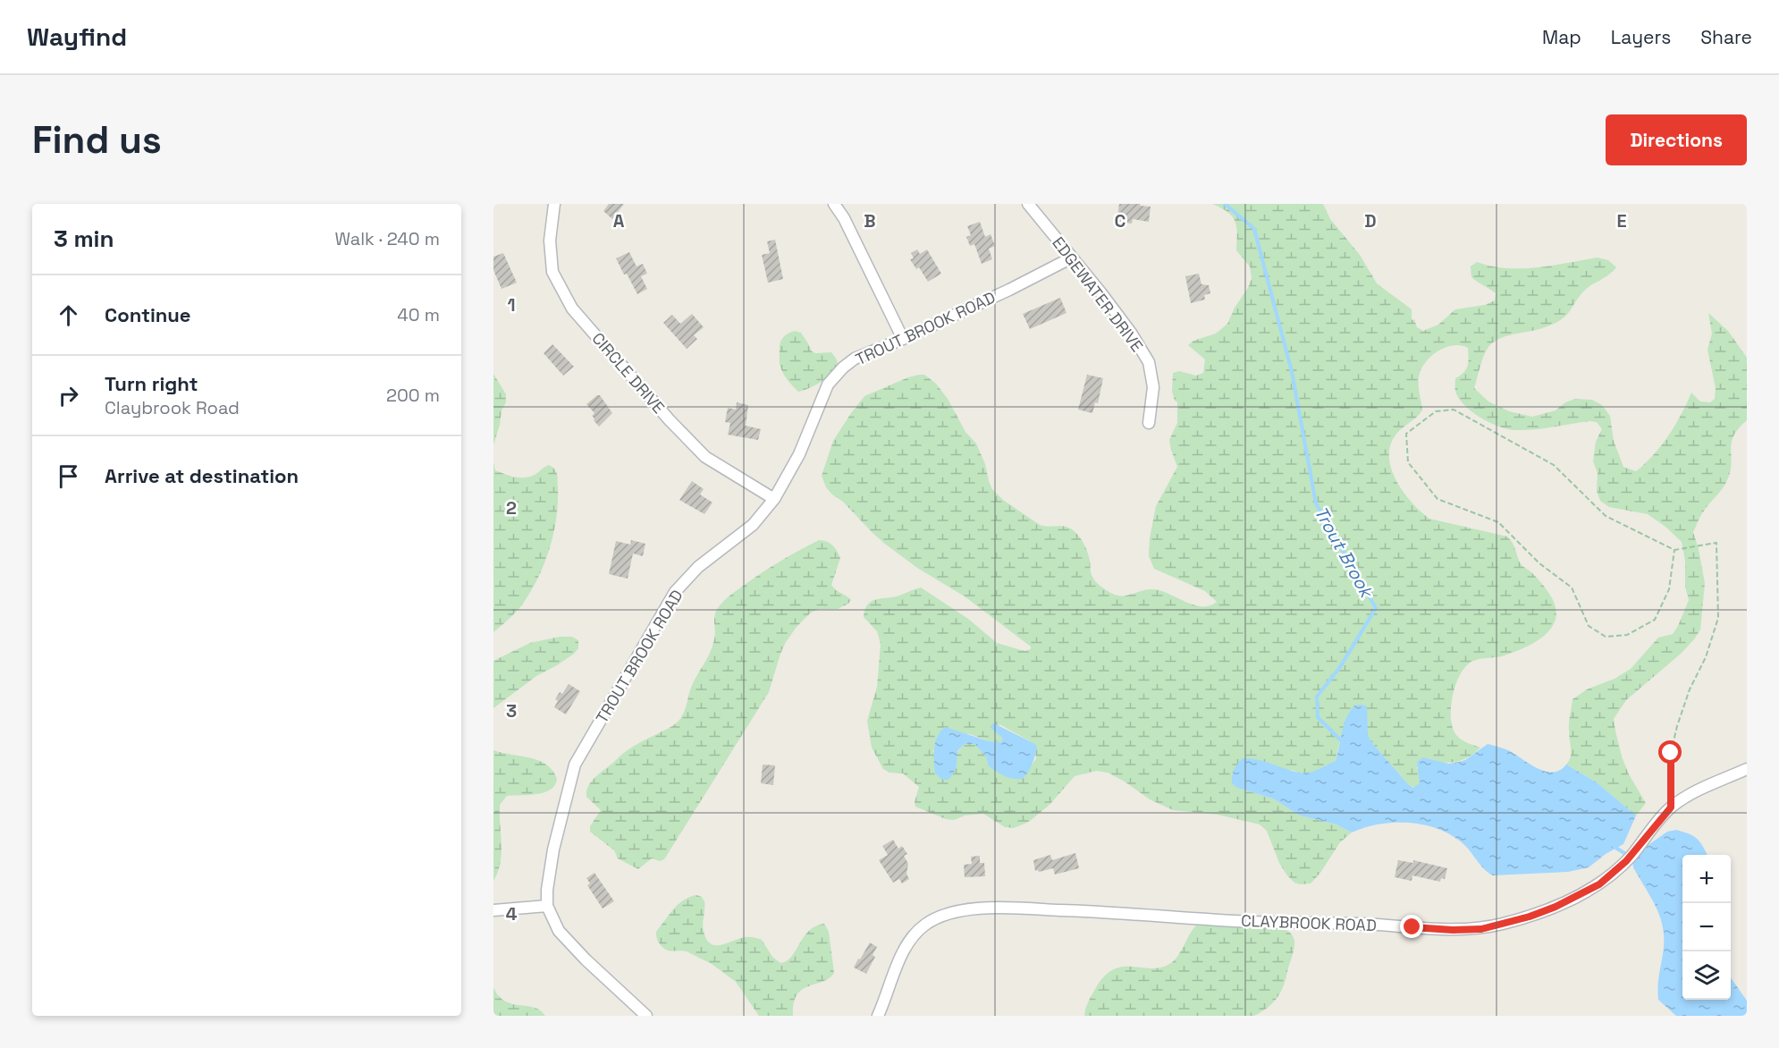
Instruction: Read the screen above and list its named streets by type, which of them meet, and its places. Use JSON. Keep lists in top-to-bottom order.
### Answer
{
  "streets": {
    "street": [
      "EDGEWATER DRIVE",
      "TROUT BROOK ROAD",
      "CIRCLE DRIVE",
      "CLAYBROOK ROAD"
    ]
  },
  "crossings": [
    ["EDGEWATER DRIVE", "TROUT BROOK ROAD"],
    ["TROUT BROOK ROAD", "CIRCLE DRIVE"]
  ],
  "water": ["Trout Brook"],
  "page": {
    "header": "Wayfind",
    "nav": ["Map", "Layers", "Share"],
    "buttons": "Directions",
    "title": "Find us",
    "heading": ["3 min", "Walk · 240 m"],
    "list": [
      ["Continue", "40 m"],
      ["Turn right", "Claybrook Road", "200 m"],
      "Arrive at destination"
    ],
    "map_buttons": ["+", "−"]
  },
  "grid": {
    "columns": [
      "A",
      "B",
      "C",
      "D",
      "E"
    ],
    "rows": [
      "1",
      "2",
      "3",
      "4"
    ]
  }
}
